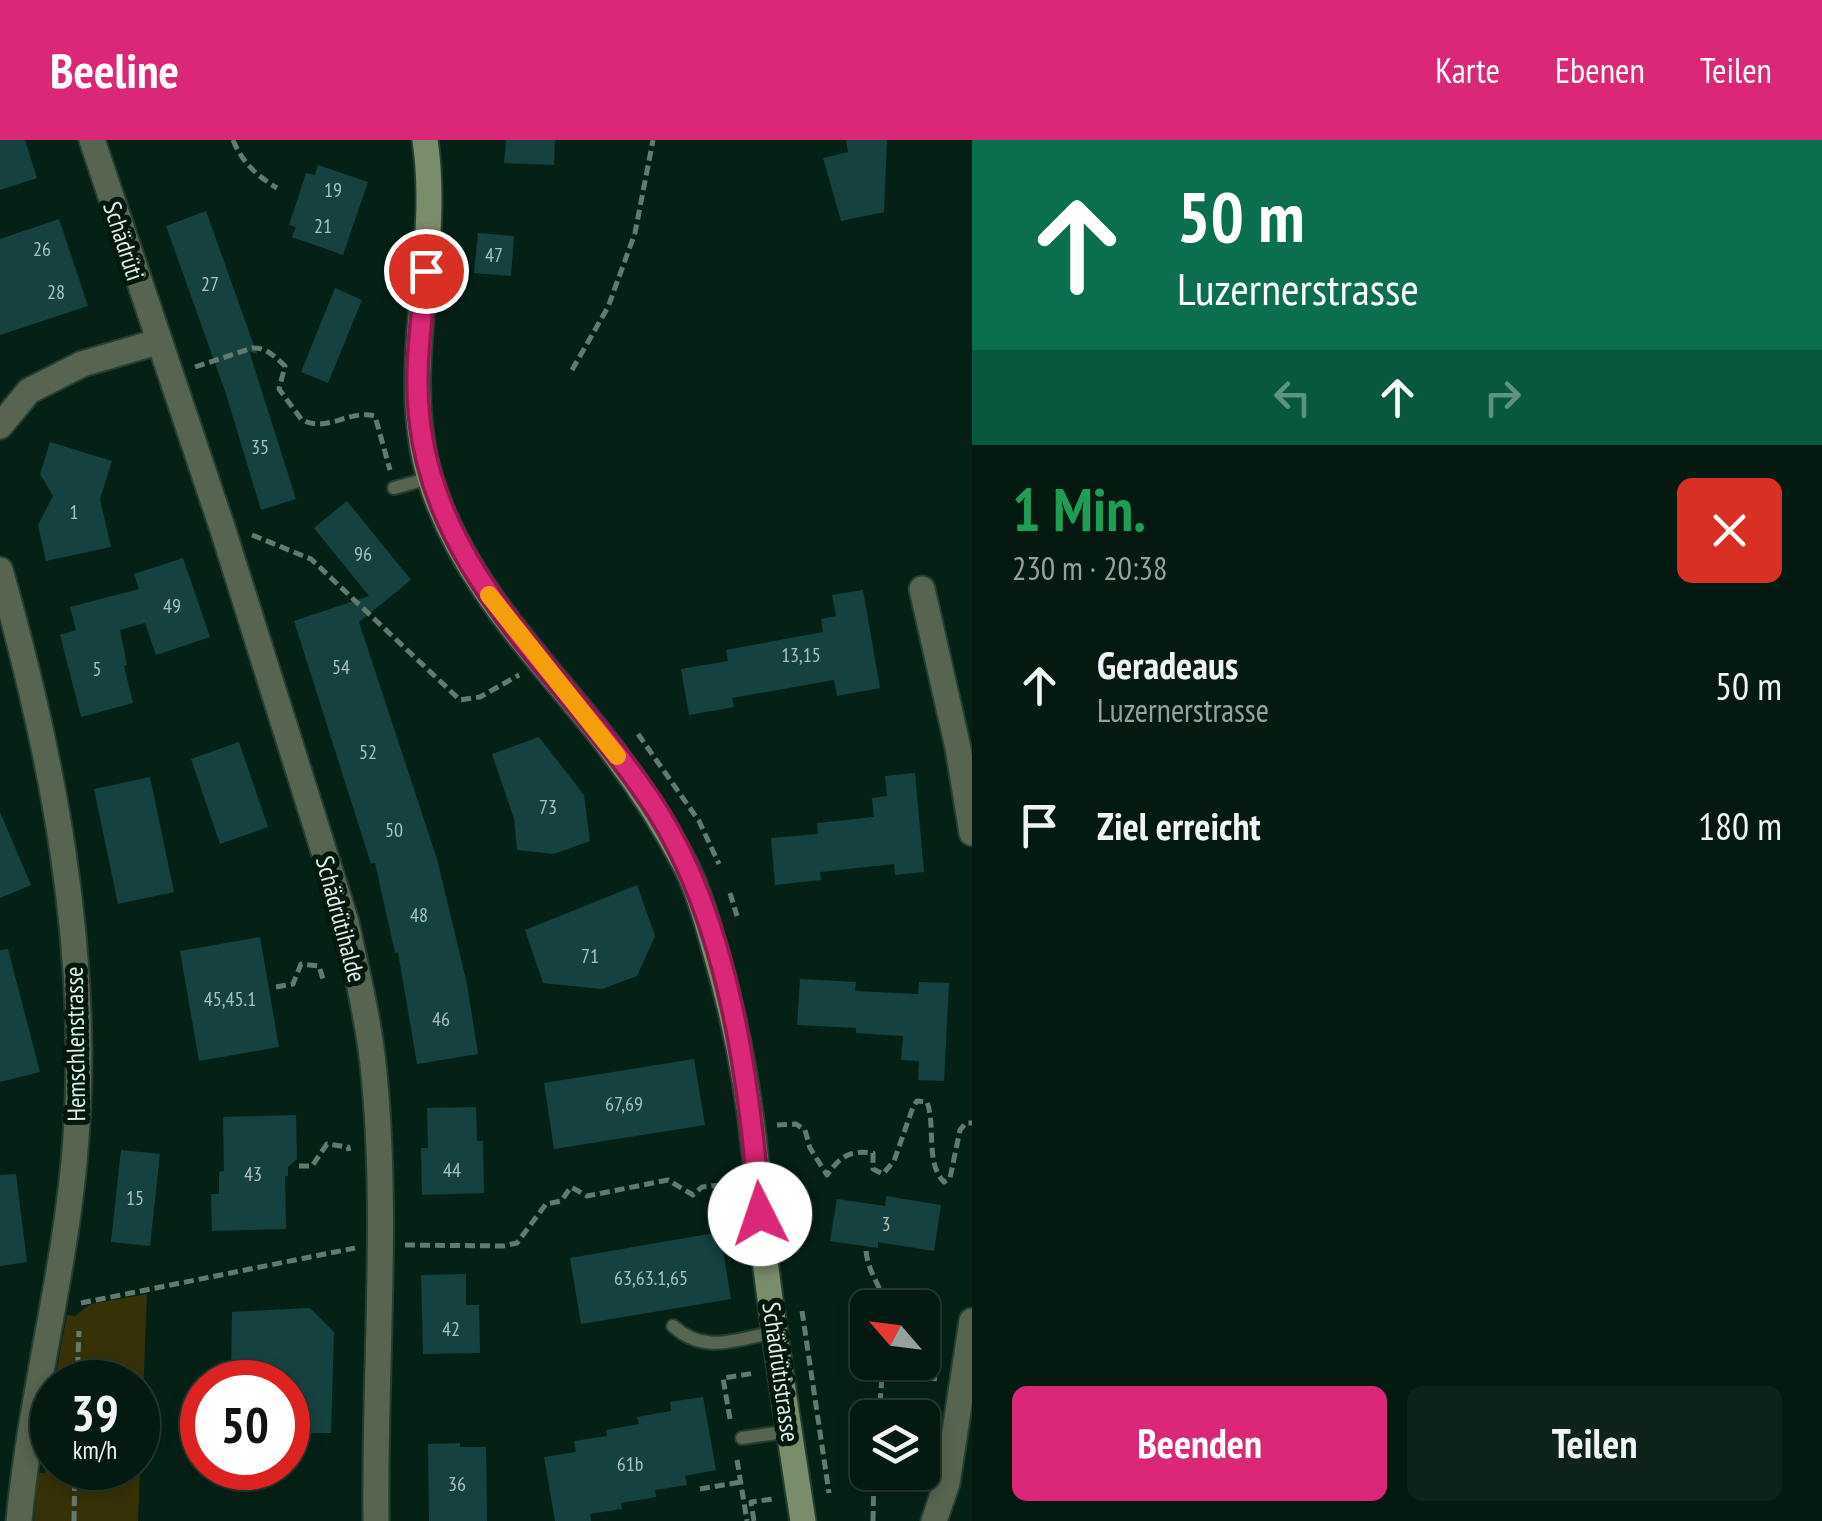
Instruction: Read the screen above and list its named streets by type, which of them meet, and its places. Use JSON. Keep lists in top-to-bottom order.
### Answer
{
  "streets": {
    "main road": ["Schädrütistrasse"],
    "street": ["Schädrüti", "Schädrütihalde", "Hemschlenstrasse"]
  },
  "crossings": [
    ["Schädrüti", "Schädrütihalde"]
  ],
  "house_numbers": [
    "19",
    "21",
    "26",
    "47",
    "27",
    "28",
    "35",
    "1",
    "96",
    "49",
    "13,15",
    "54",
    "5",
    "52",
    "73",
    "50",
    "48",
    "71",
    "45,45.1",
    "46",
    "67,69",
    "44",
    "43",
    "15",
    "3",
    "63,63.1,65",
    "42",
    "61b",
    "36"
  ],
  "north": "top left",
  "page": {
    "header": "Beeline",
    "nav": ["Karte", "Ebenen", "Teilen"],
    "turn": ["50 m", "Luzernerstrasse"],
    "heading": ["1 Min.", "230 m · 20:38"],
    "list": [
      {
        "name": "Geradeaus",
        "note": "Luzernerstrasse",
        "value": "50 m"
      },
      {
        "name": "Ziel erreicht",
        "value": "180 m"
      }
    ],
    "speed": "39 km/h",
    "limit": "50",
    "buttons": ["Beenden", "Teilen"]
  }
}
